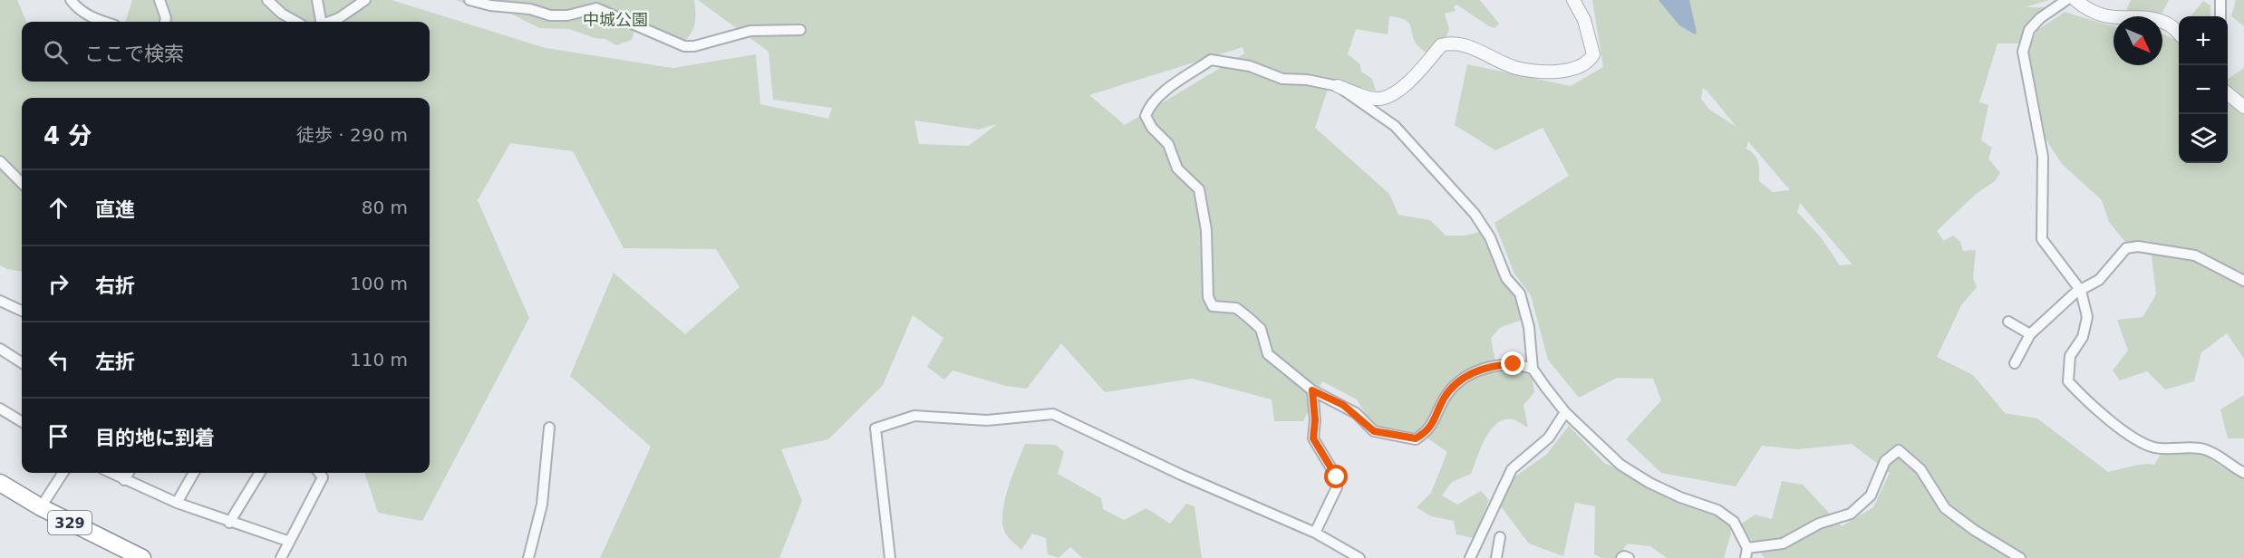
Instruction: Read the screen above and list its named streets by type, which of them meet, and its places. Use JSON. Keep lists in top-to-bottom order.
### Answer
{
  "streets": {
    "highway": ["329"]
  },
  "parks": ["中城公園"],
  "north": "bottom right",
  "page": {
    "map_buttons": ["+", "−"],
    "search": "ここで検索",
    "heading": ["4 分", "徒歩 · 290 m"],
    "list": [
      ["直進", "80 m"],
      ["右折", "100 m"],
      ["左折", "110 m"],
      "目的地に到着"
    ]
  }
}
